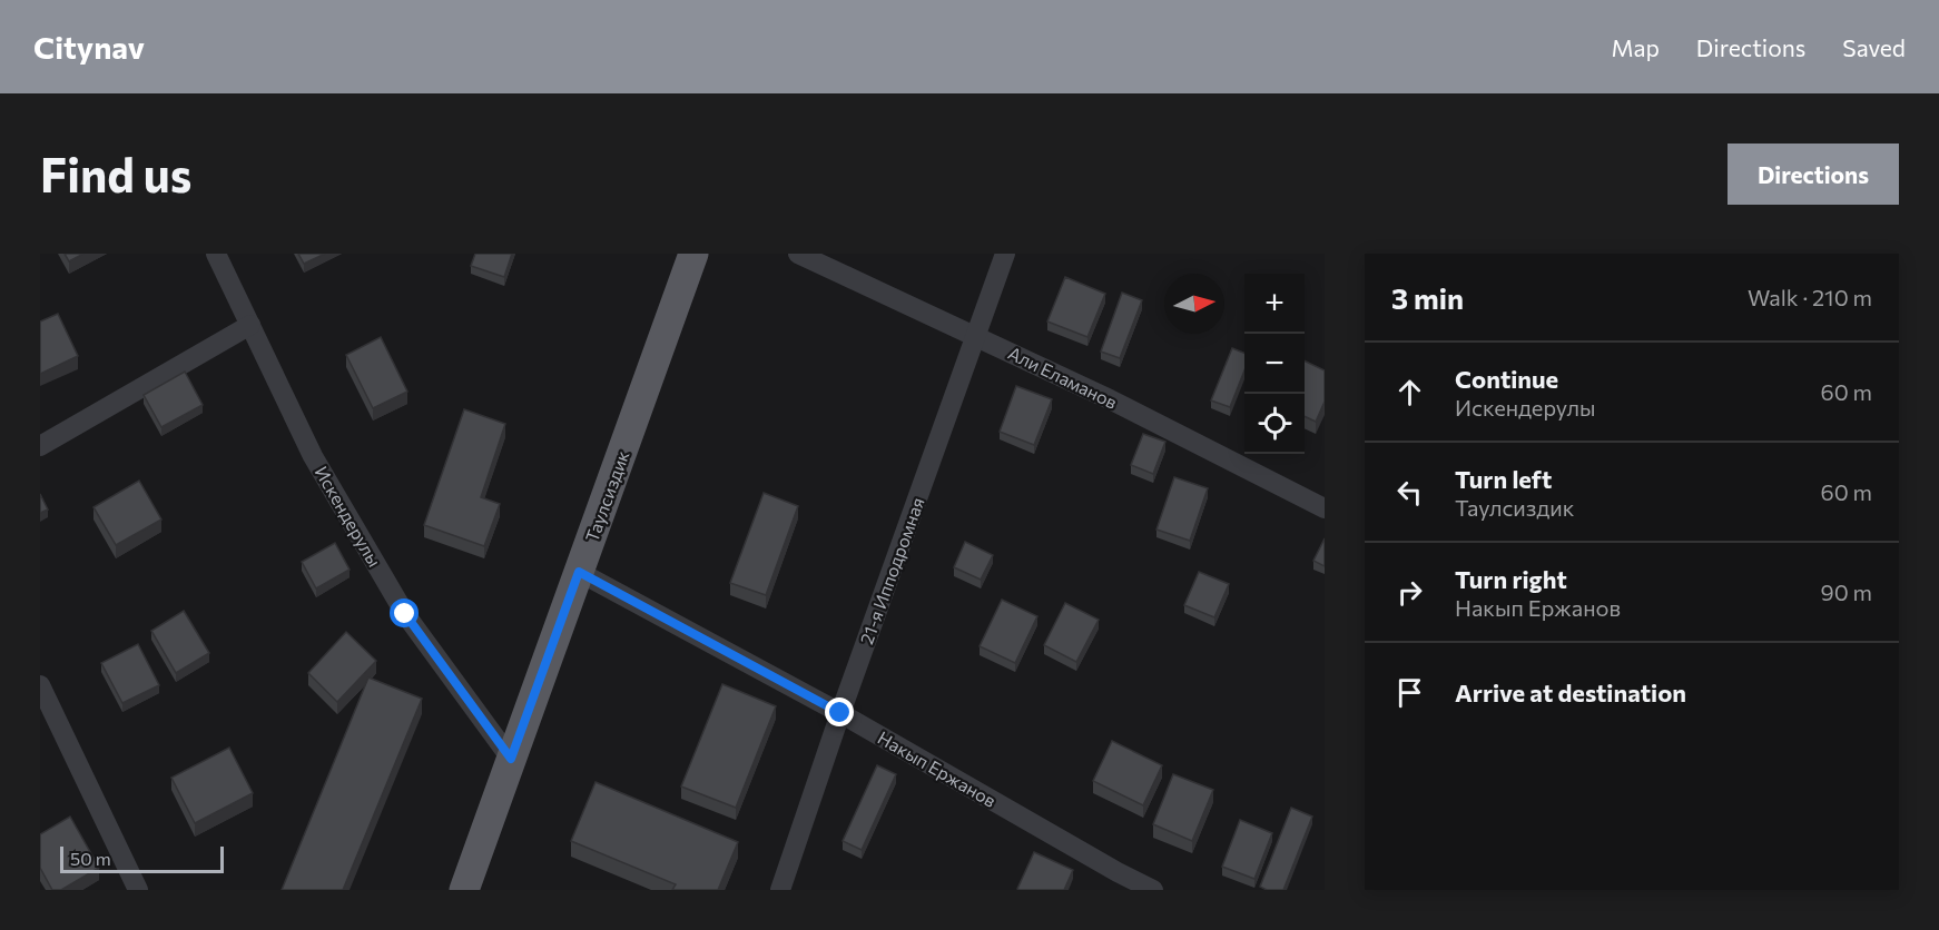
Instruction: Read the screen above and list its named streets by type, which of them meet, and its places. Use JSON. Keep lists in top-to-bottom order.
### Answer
{
  "streets": {
    "main road": ["Таулсиздик"],
    "street": [
      "Али Еламанов",
      "Искендерулы",
      "21-я Ипподромная",
      "Накып Ержанов"
    ]
  },
  "crossings": [
    ["Али Еламанов", "21-я Ипподромная"],
    ["Таулсиздик", "Искендерулы"],
    ["Таулсиздик", "Накып Ержанов"],
    ["21-я Ипподромная", "Накып Ержанов"]
  ],
  "scale_bar": "50 m",
  "north": "right",
  "page": {
    "header": "Citynav",
    "nav": ["Map", "Directions", "Saved"],
    "buttons": "Directions",
    "title": "Find us",
    "heading": ["3 min", "Walk · 210 m"],
    "map_buttons": ["+", "−"],
    "list": [
      ["Continue", "Искендерулы", "60 m"],
      ["Turn left", "Таулсиздик", "60 m"],
      ["Turn right", "Накып Ержанов", "90 m"],
      "Arrive at destination"
    ],
    "scale": "50 m"
  }
}
